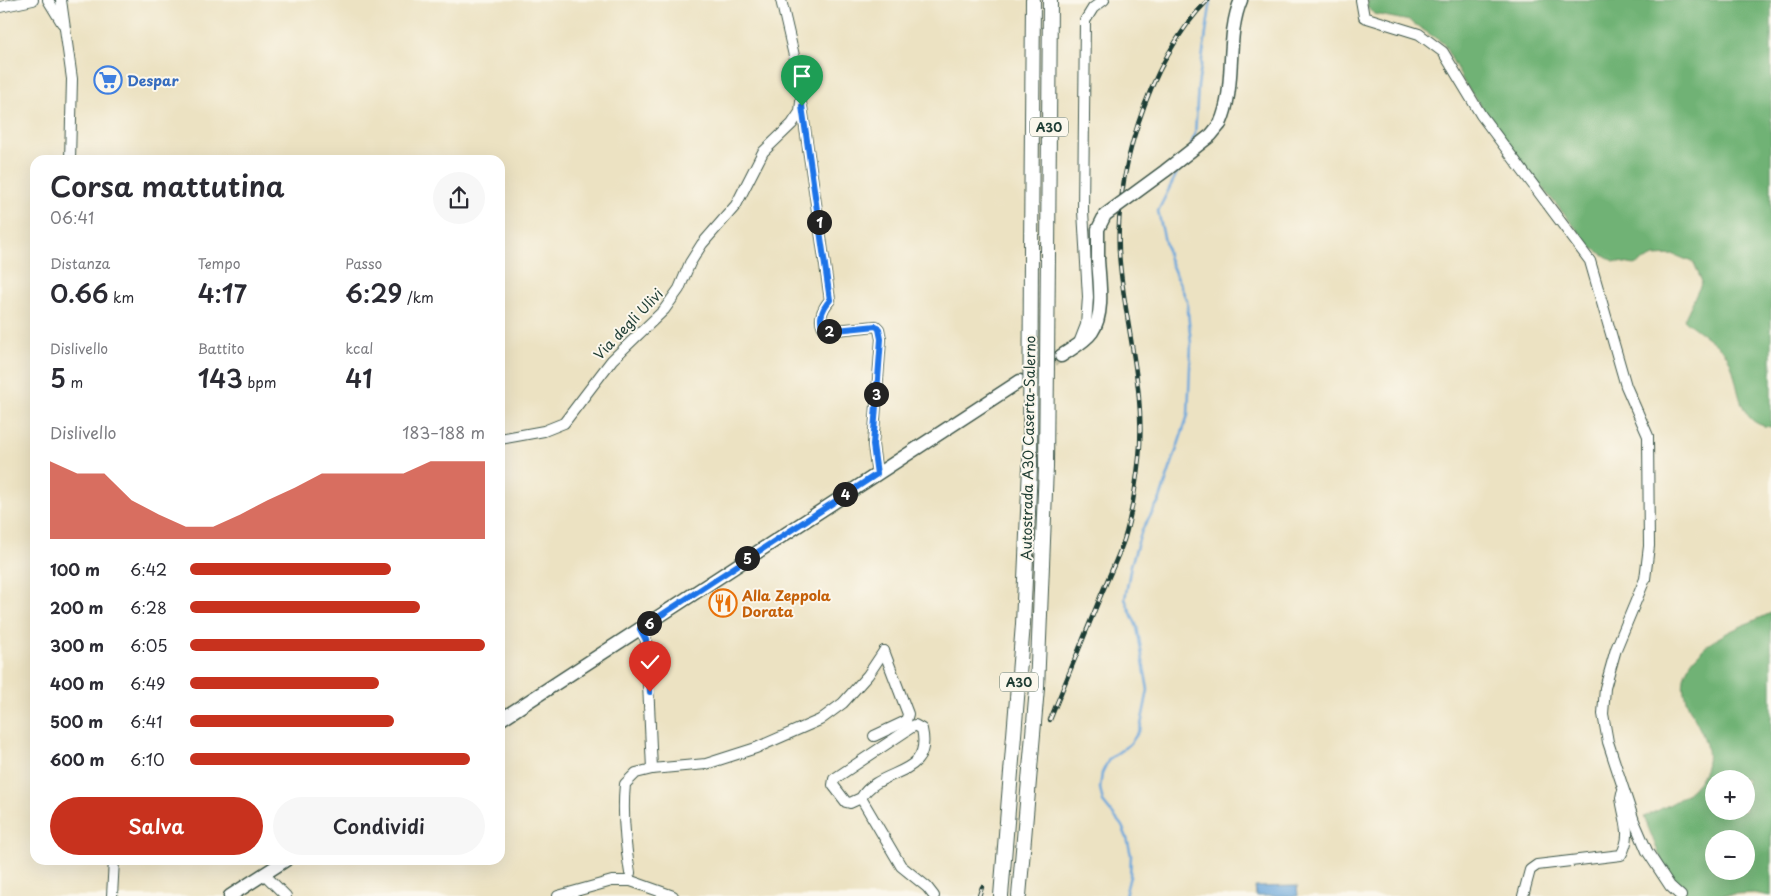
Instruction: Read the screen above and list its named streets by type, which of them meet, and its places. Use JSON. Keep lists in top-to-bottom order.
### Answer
{
  "streets": {
    "highway": ["A30", "Autostrada A30 Caserta-Salerno"],
    "street": ["Via degli Ulivi"]
  },
  "places": {
    "supermarket": ["Despar"],
    "restaurant": ["Alla Zeppola Dorata"]
  },
  "page": {
    "heading": ["Corsa mattutina", "06:41"],
    "pins": [
      "1",
      "2",
      "3",
      "4",
      "5",
      "6"
    ],
    "stats": [
      ["Distanza", "0.66 km"],
      ["Tempo", "4:17"],
      ["Passo", "6:29 /km"],
      ["Dislivello", "5 m"],
      ["Battito", "143 bpm"],
      ["kcal", "41"]
    ],
    "chart": ["Dislivello", "183–188 m"],
    "list": [
      {
        "name": "100 m",
        "note": "6:42"
      },
      {
        "name": "200 m",
        "note": "6:28"
      },
      {
        "name": "300 m",
        "note": "6:05"
      },
      {
        "name": "400 m",
        "note": "6:49"
      },
      {
        "name": "500 m",
        "note": "6:41"
      },
      {
        "name": "600 m",
        "note": "6:10"
      }
    ],
    "map_buttons": ["+", "−"],
    "buttons": ["Salva", "Condividi"]
  }
}
